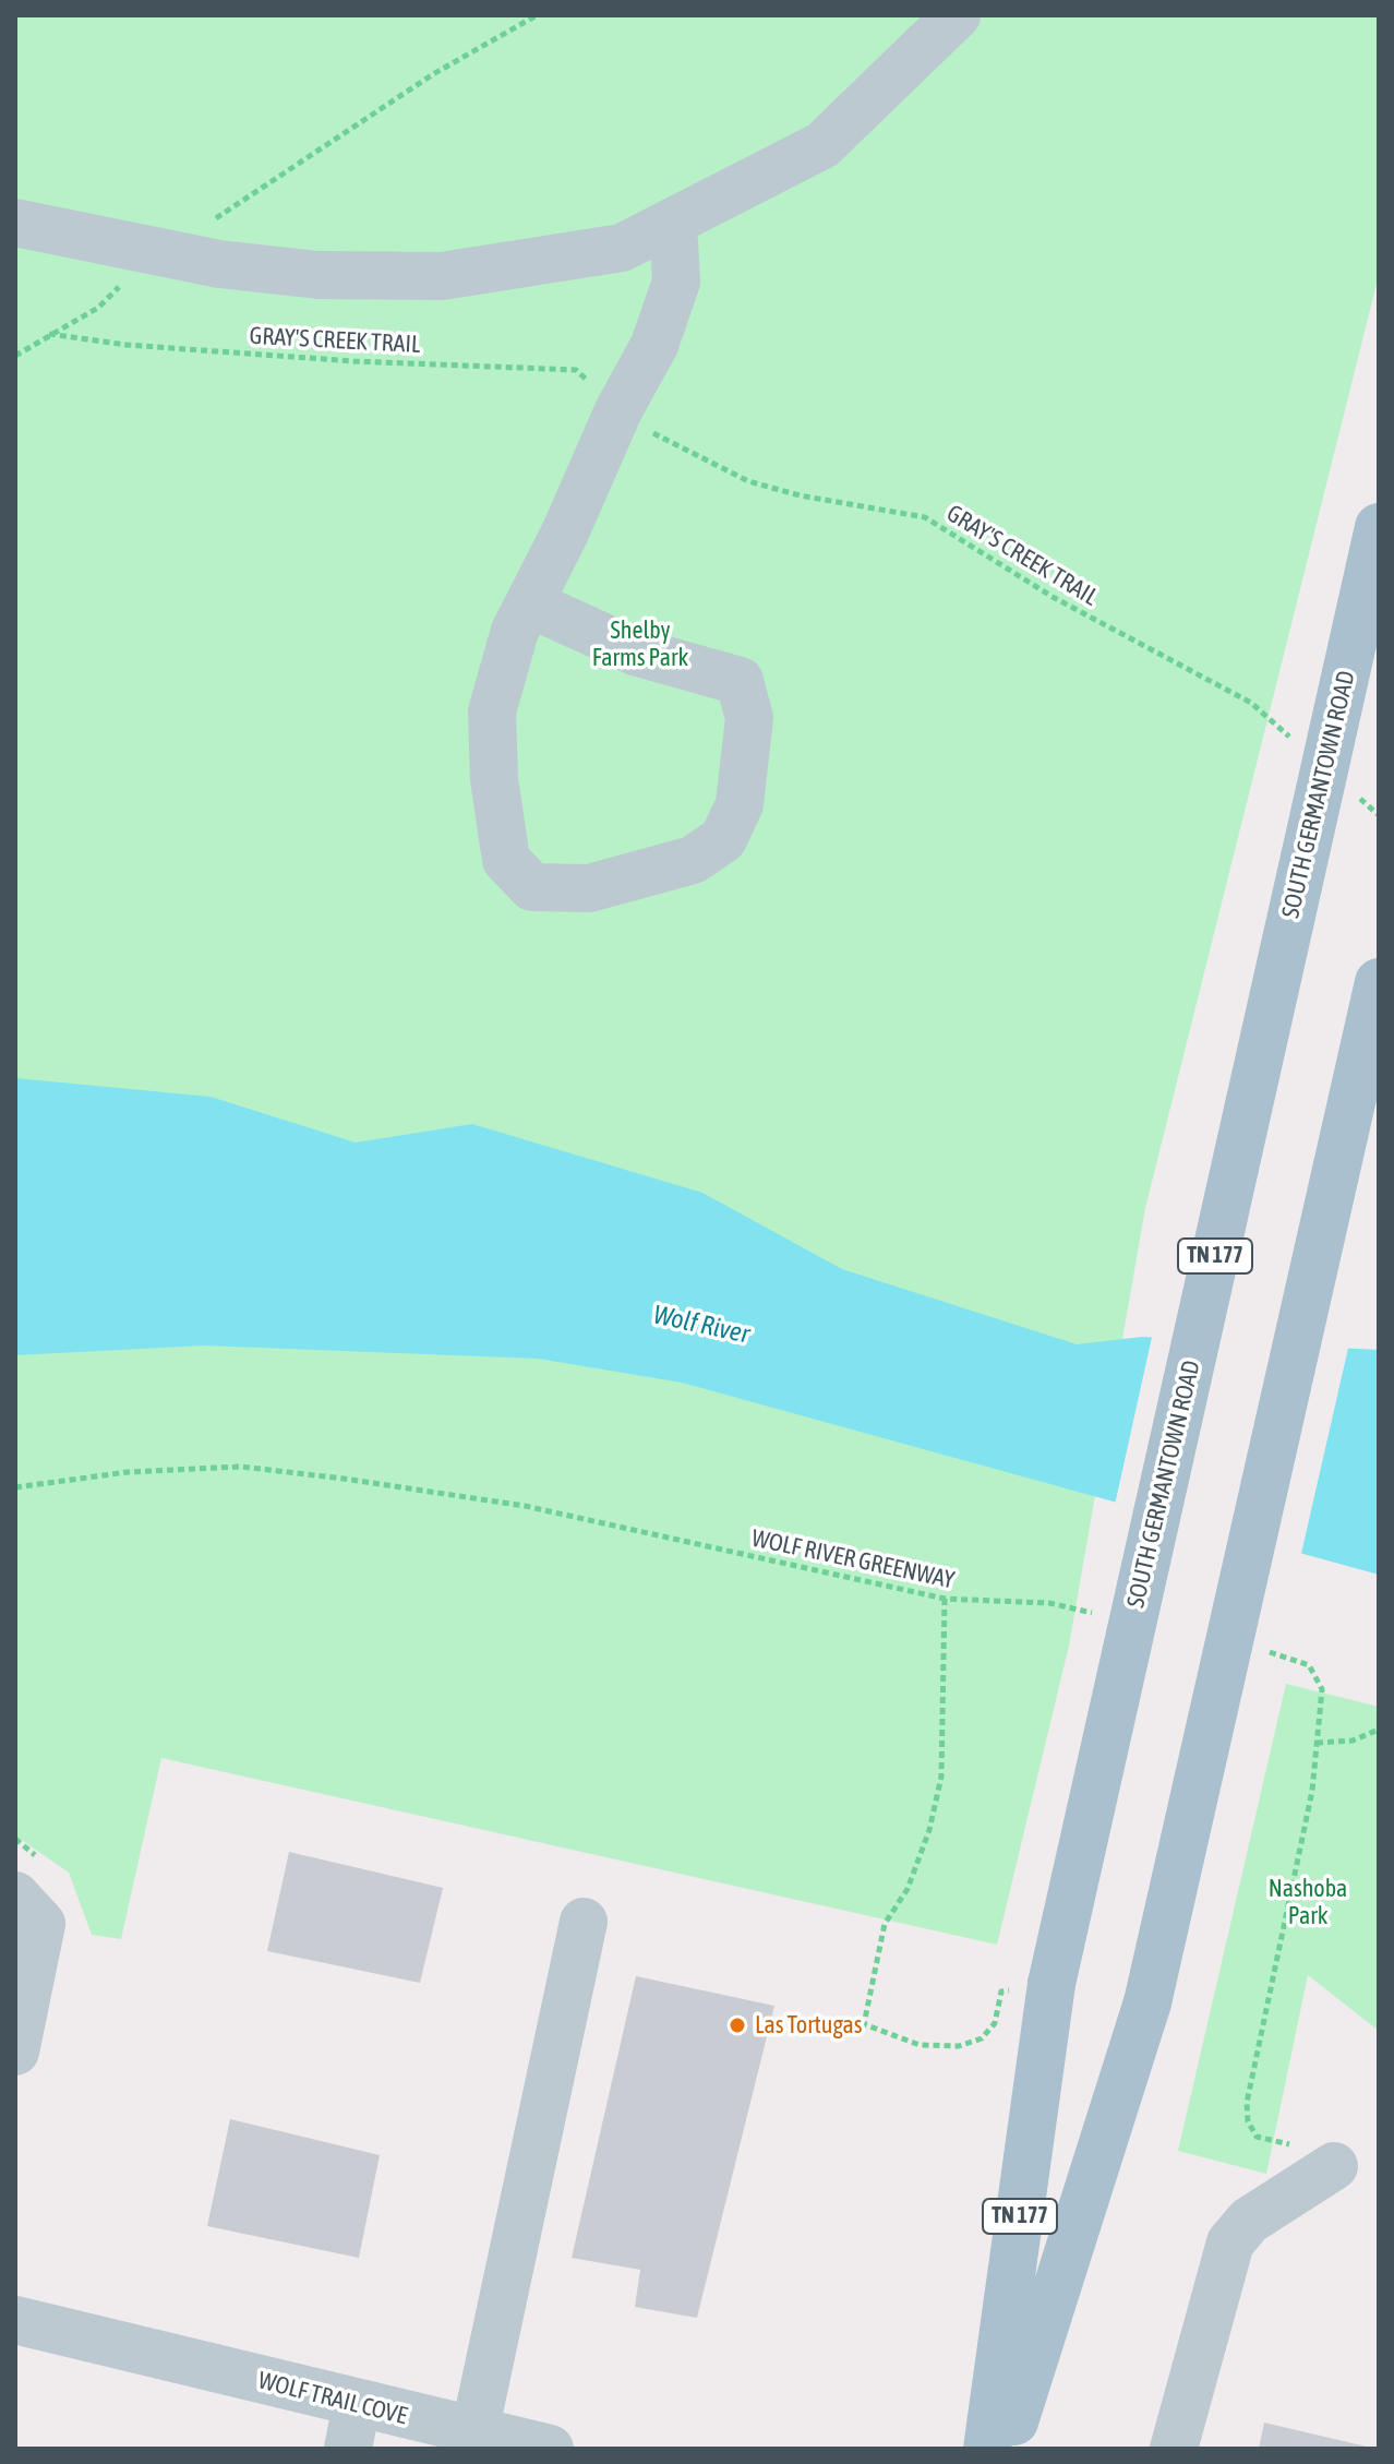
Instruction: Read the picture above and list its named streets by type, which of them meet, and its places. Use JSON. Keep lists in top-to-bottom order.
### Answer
{
  "streets": {
    "main road": ["SOUTH GERMANTOWN ROAD", "TN 177"],
    "street": ["WOLF TRAIL COVE"],
    "path": ["GRAY'S CREEK TRAIL", "WOLF RIVER GREENWAY"]
  },
  "water": ["Wolf River"],
  "parks": ["Shelby Farms Park", "Nashoba Park"],
  "places": ["Las Tortugas"]
}
